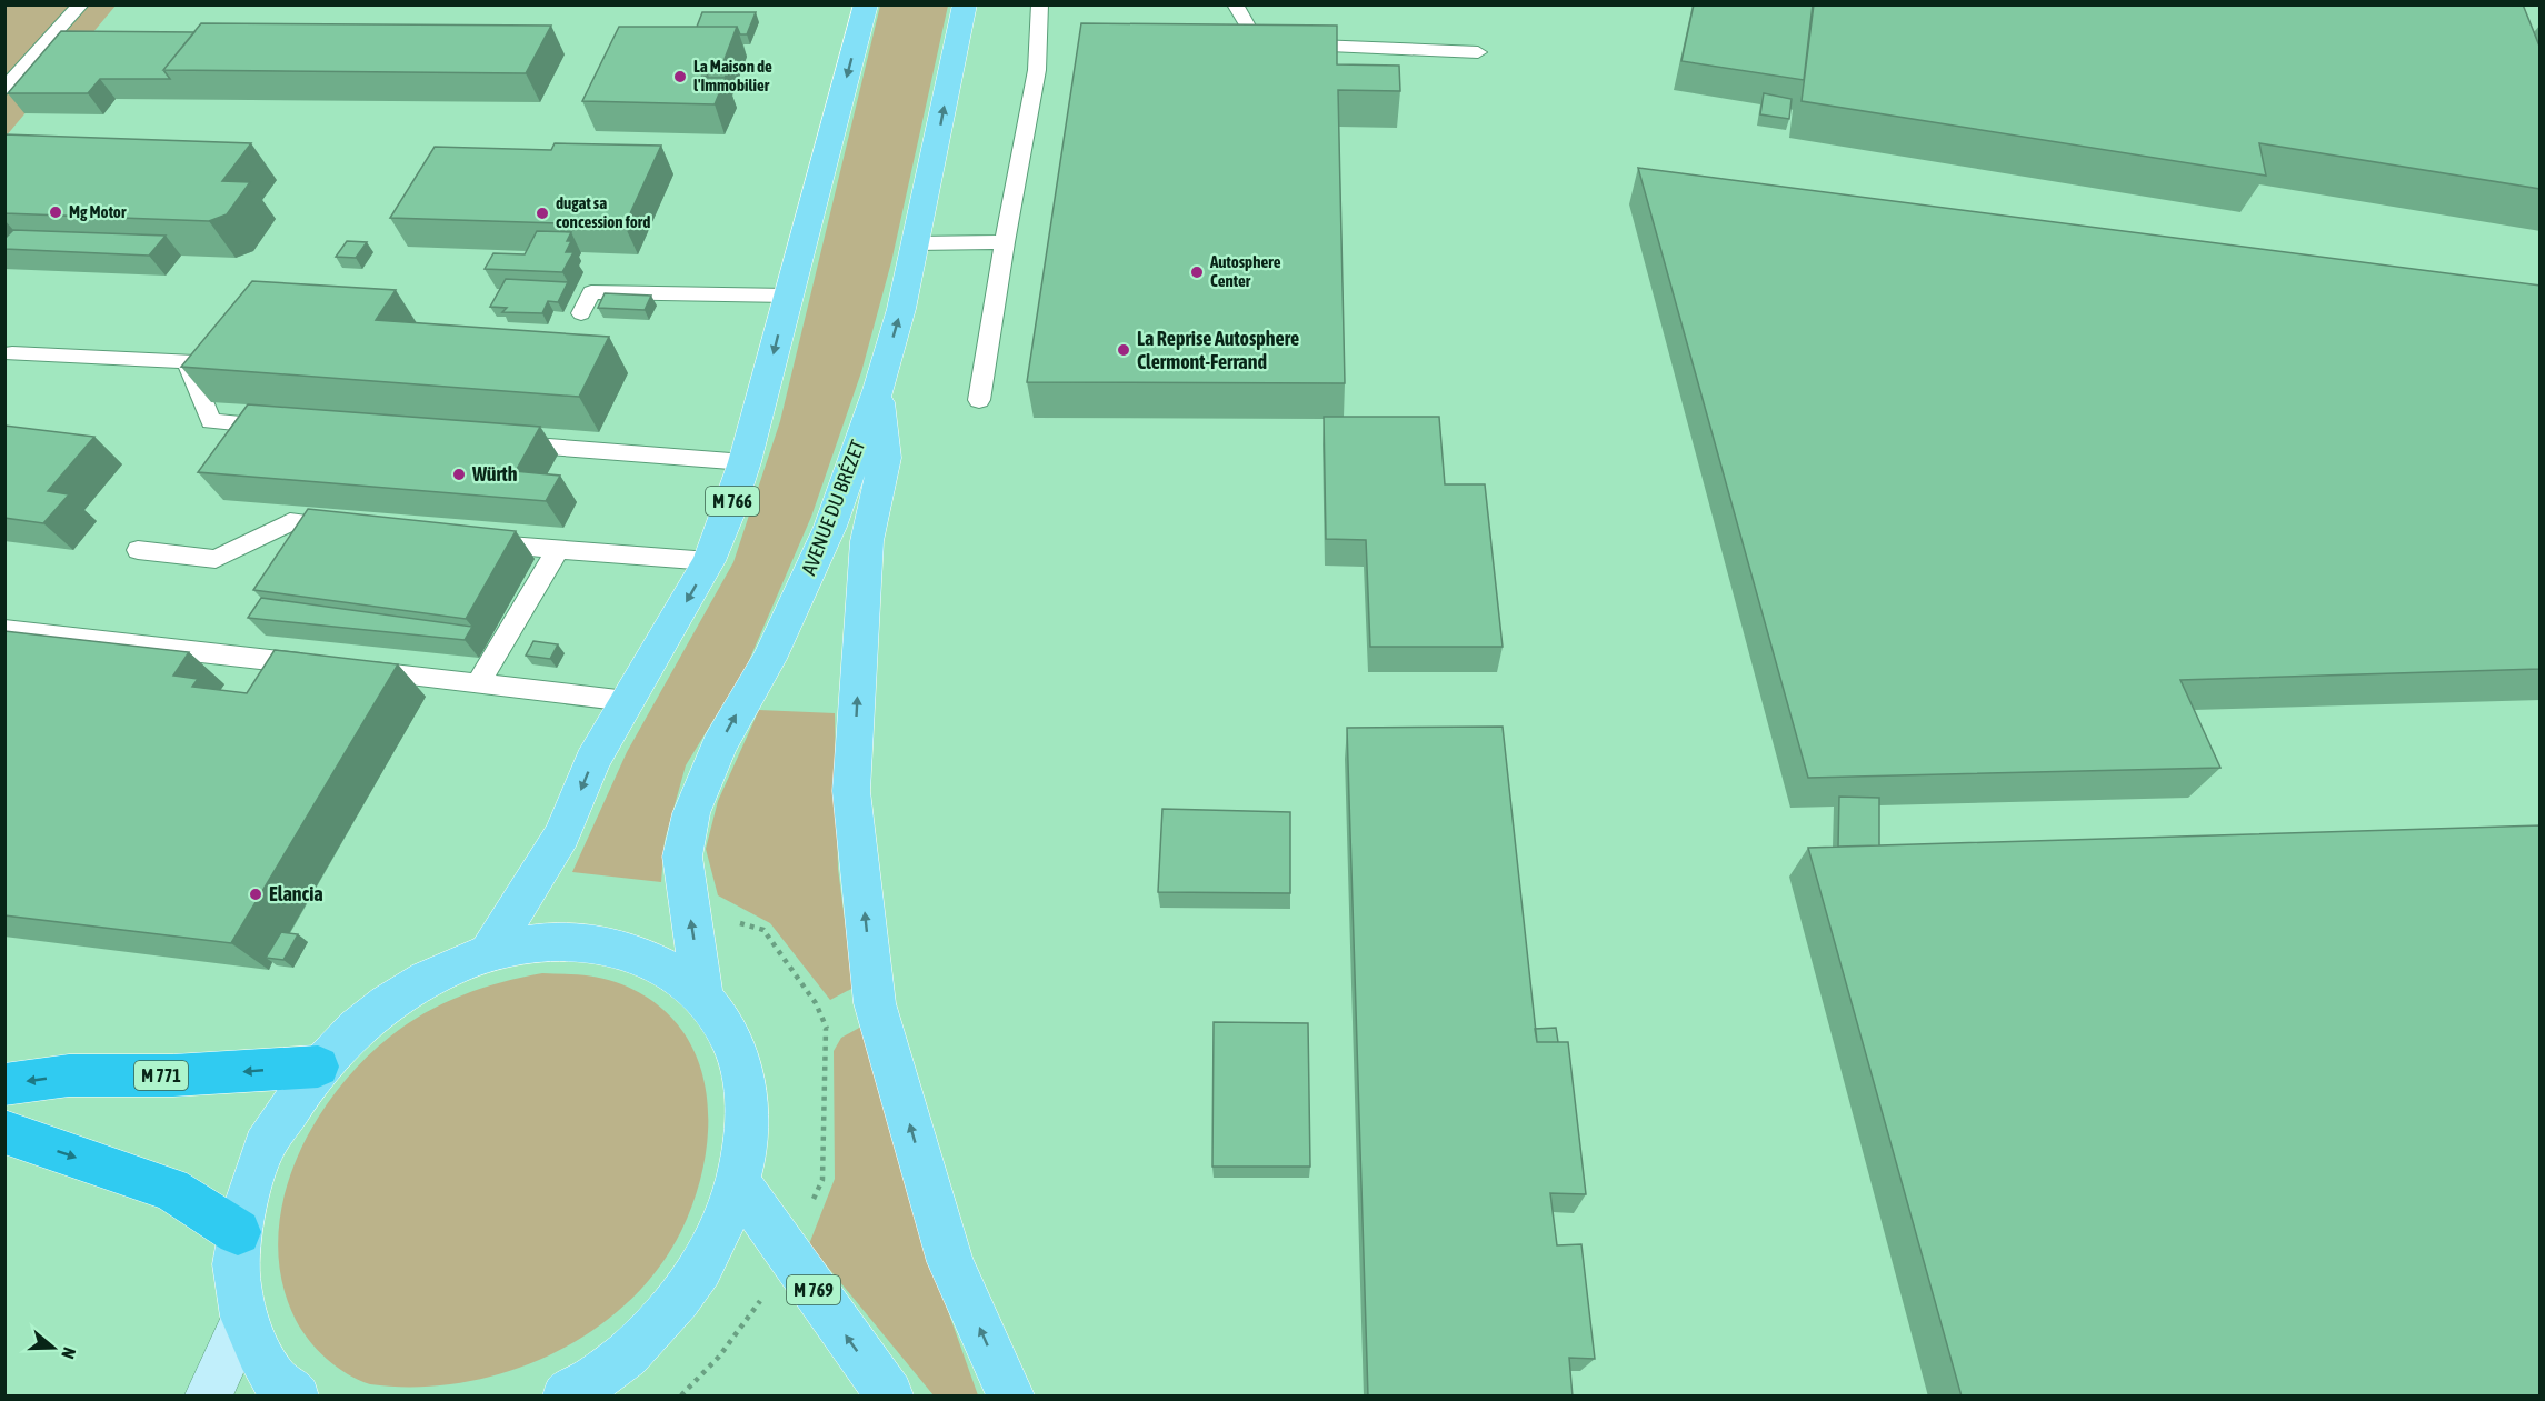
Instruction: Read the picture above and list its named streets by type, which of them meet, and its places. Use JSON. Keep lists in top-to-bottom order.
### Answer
{
  "streets": {
    "highway": ["M 771"],
    "main road": ["M 766", "AVENUE DU BRÉZET", "M 769"]
  },
  "places": [
    "La Maison de l'Immobilier",
    "Mg Motor",
    "dugat sa concession ford",
    "Autosphere Center",
    "La Reprise Autosphere Clermont-Ferrand",
    "Würth",
    "Elancia"
  ],
  "north": "right"
}
